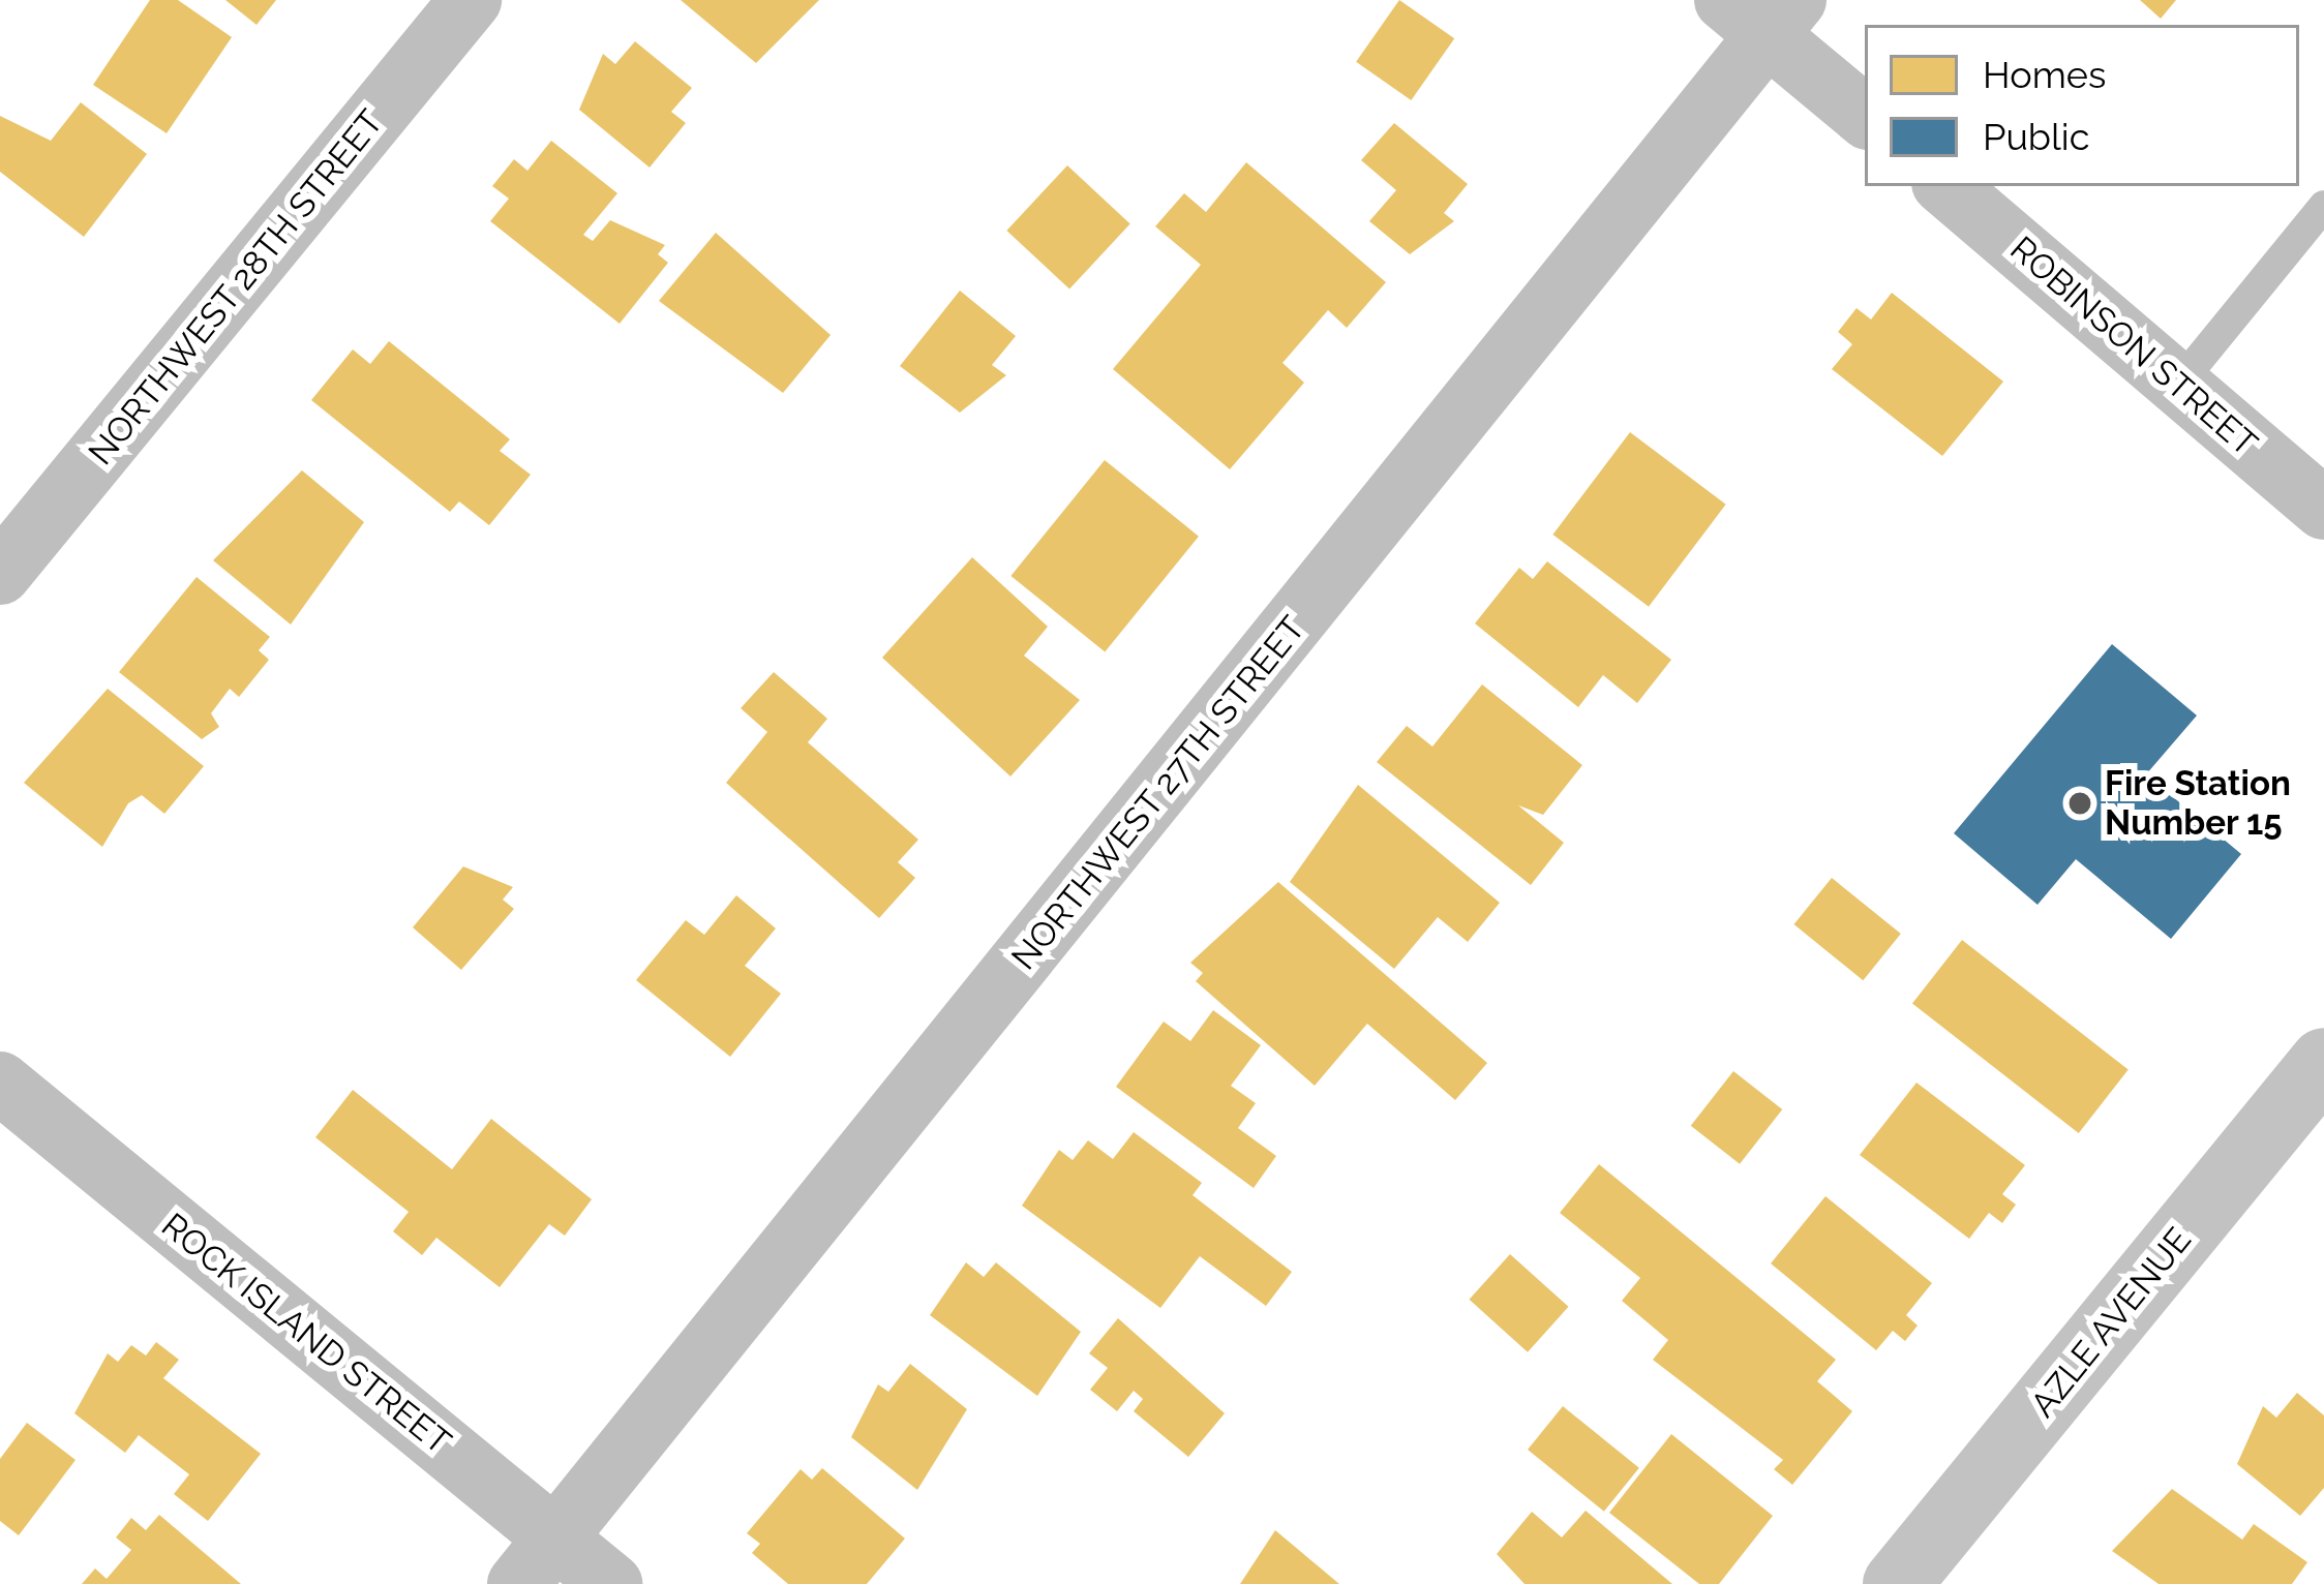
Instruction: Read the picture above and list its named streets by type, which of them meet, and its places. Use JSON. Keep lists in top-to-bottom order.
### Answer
{
  "streets": {
    "main road": ["AZLE AVENUE"],
    "street": [
      "NORTHWEST 28TH STREET",
      "ROBINSON STREET",
      "NORTHWEST 27TH STREET",
      "ROCK ISLAND STREET"
    ]
  },
  "crossings": [
    ["NORTHWEST 27TH STREET", "ROCK ISLAND STREET"]
  ],
  "places": ["Fire Station Number 15"],
  "legend": ["Homes", "Public"]
}
